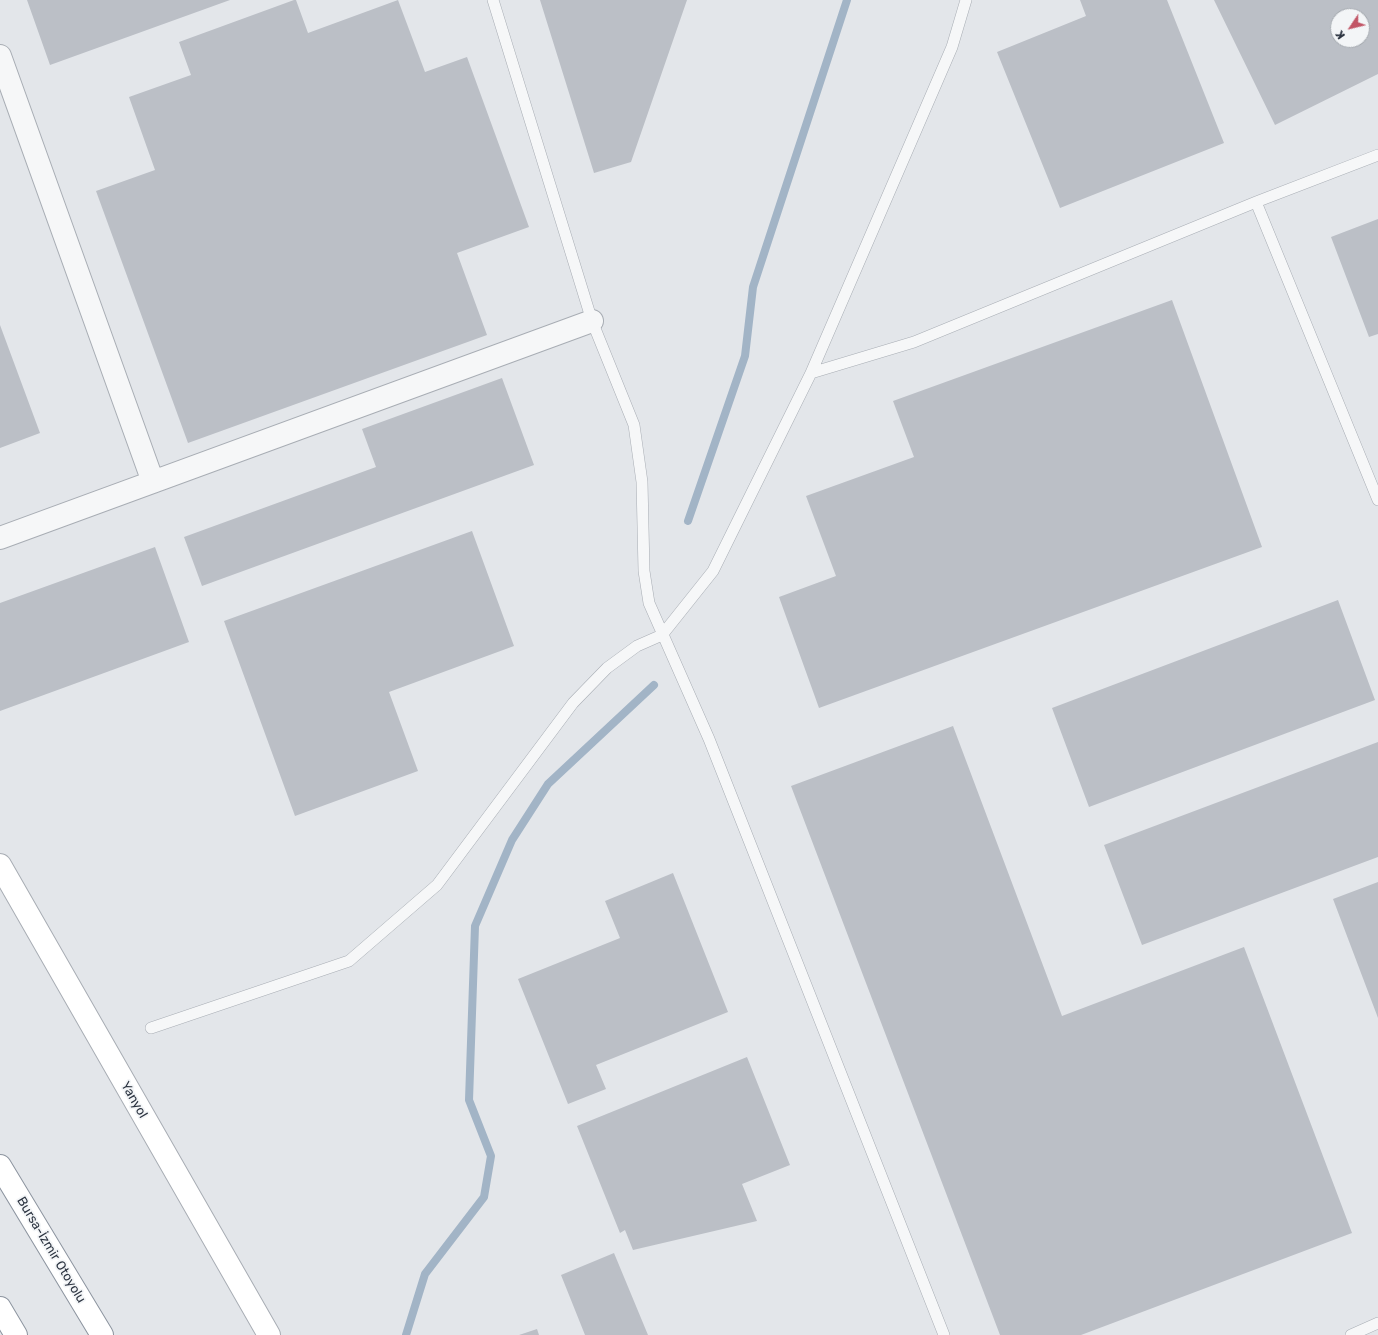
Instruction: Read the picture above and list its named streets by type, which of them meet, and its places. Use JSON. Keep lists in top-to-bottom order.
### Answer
{
  "streets": {
    "main road": ["Yanyol", "Bursa-İzmir Otoyolu"]
  },
  "north": "bottom left"
}
